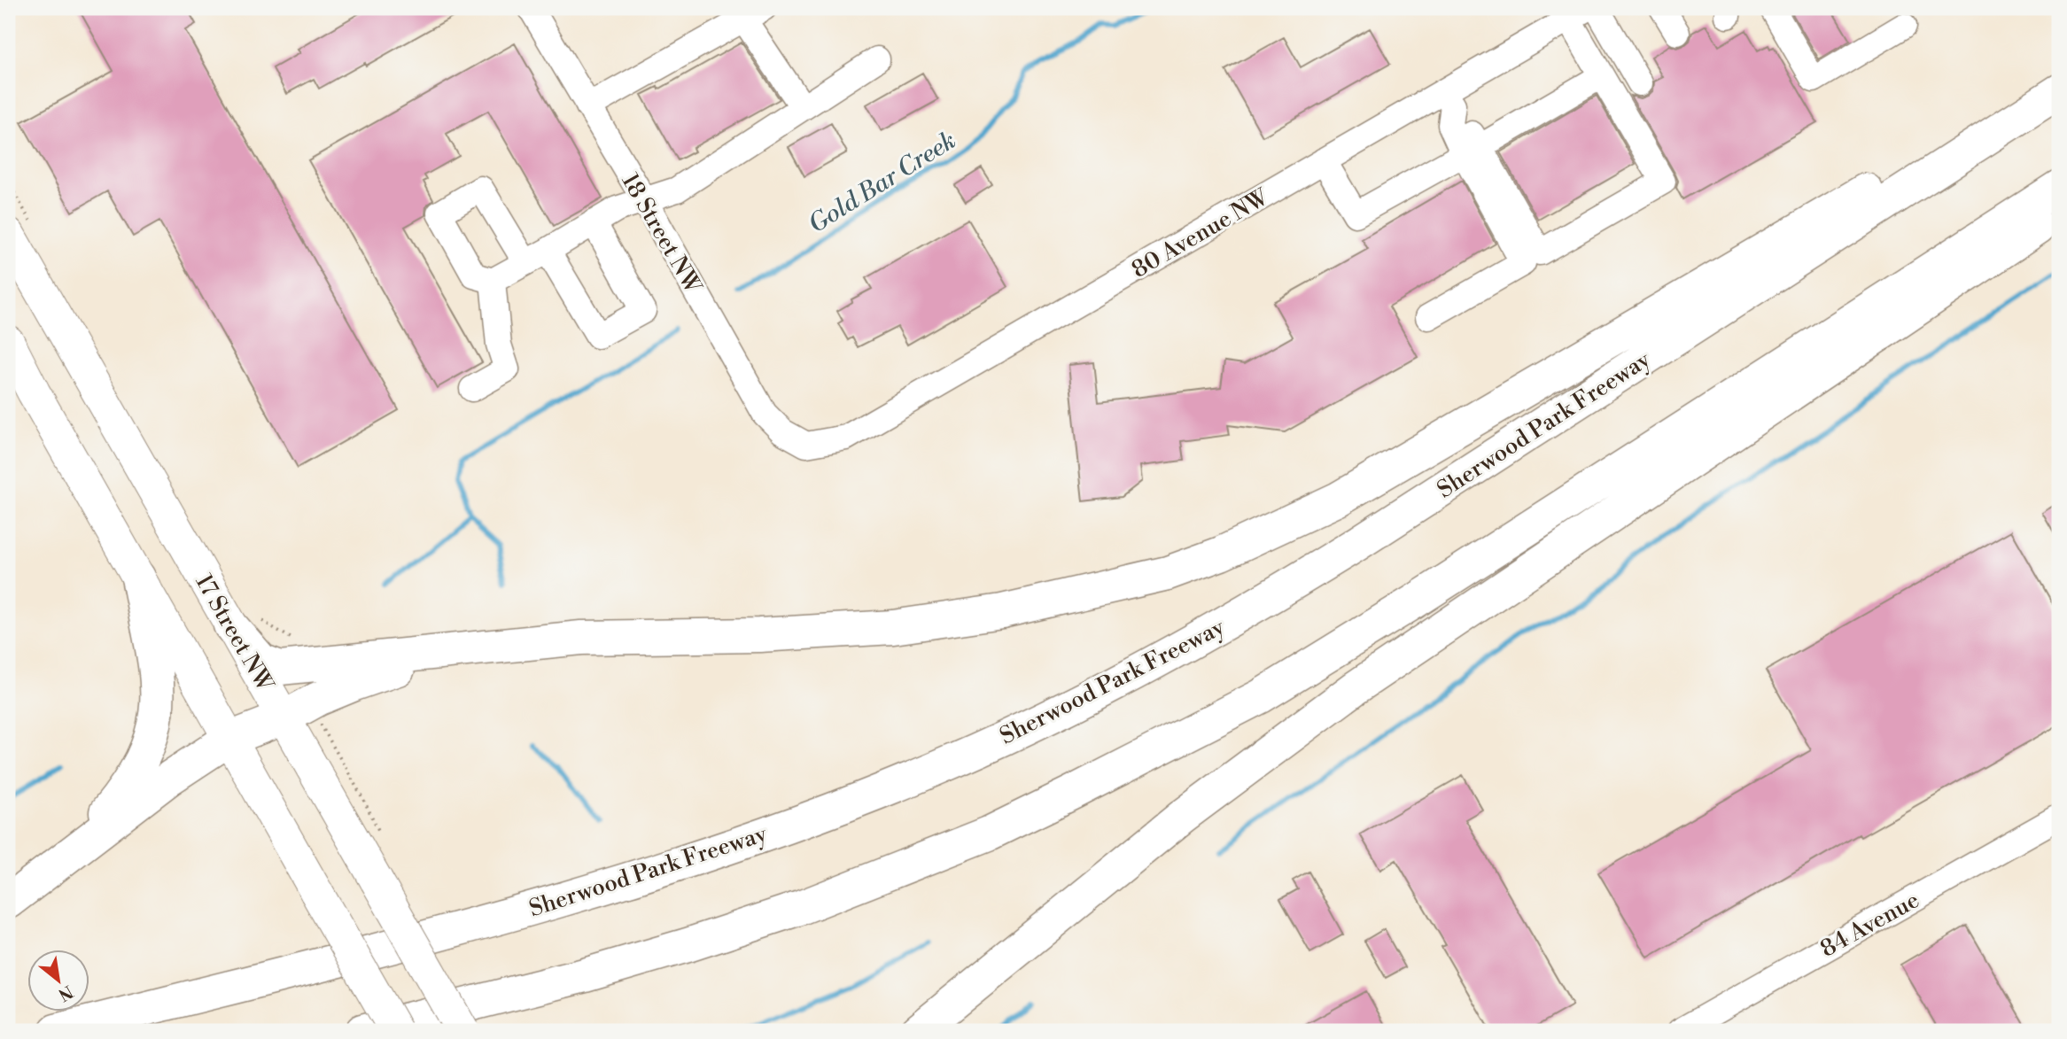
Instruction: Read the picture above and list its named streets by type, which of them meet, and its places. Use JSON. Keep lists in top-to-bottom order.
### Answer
{
  "streets": {
    "highway": ["Sherwood Park Freeway"],
    "main road": ["17 Street NW"],
    "street": ["18 Street NW", "80 Avenue NW", "84 Avenue"]
  },
  "crossings": [
    ["18 Street NW", "80 Avenue NW"]
  ],
  "water": ["Gold Bar Creek"],
  "north": "bottom right"
}
